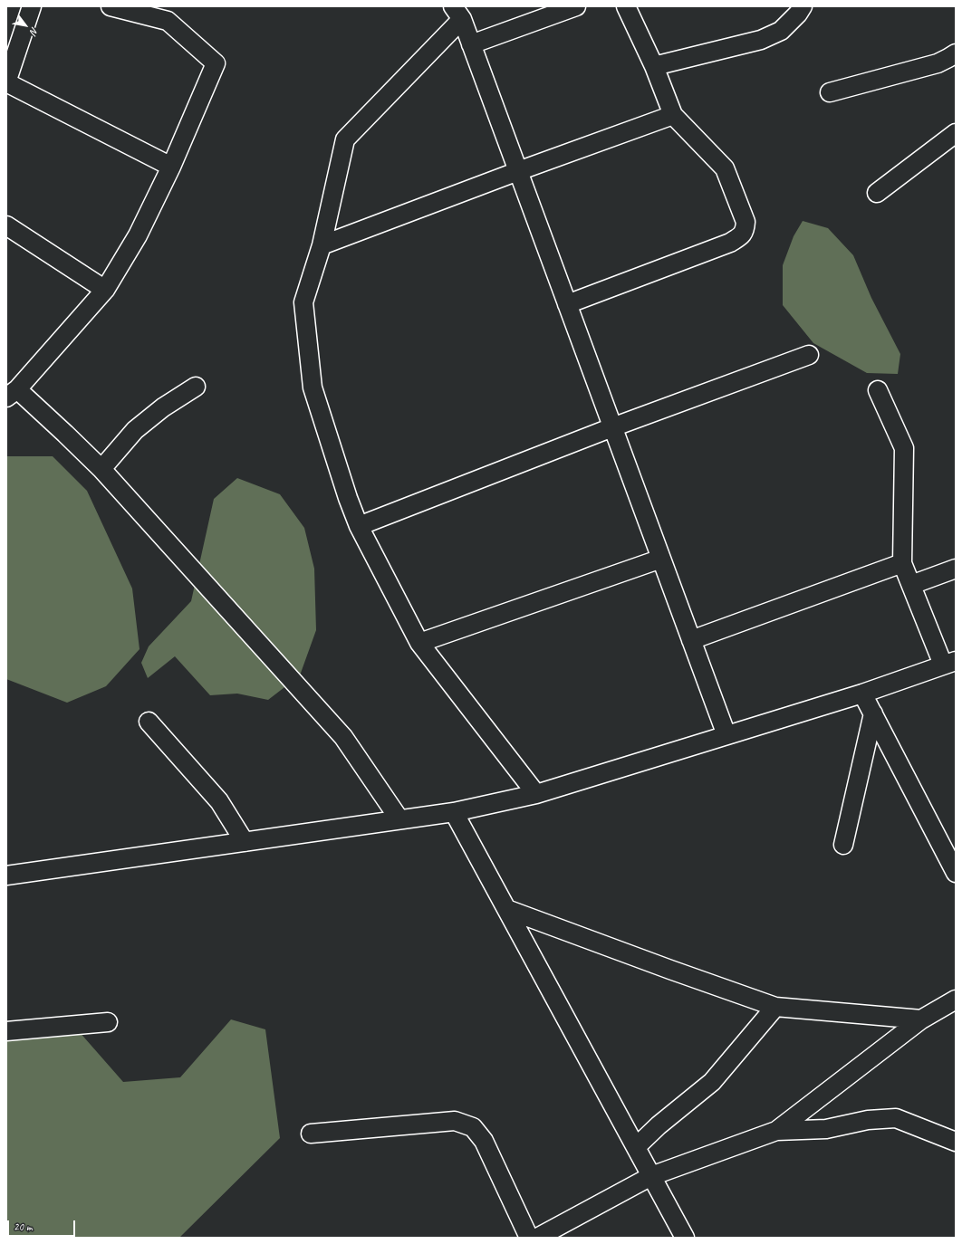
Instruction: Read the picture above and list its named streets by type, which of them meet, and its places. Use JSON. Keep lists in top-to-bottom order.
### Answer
{
  "scale_bar": "20 m",
  "north": "bottom right"
}
